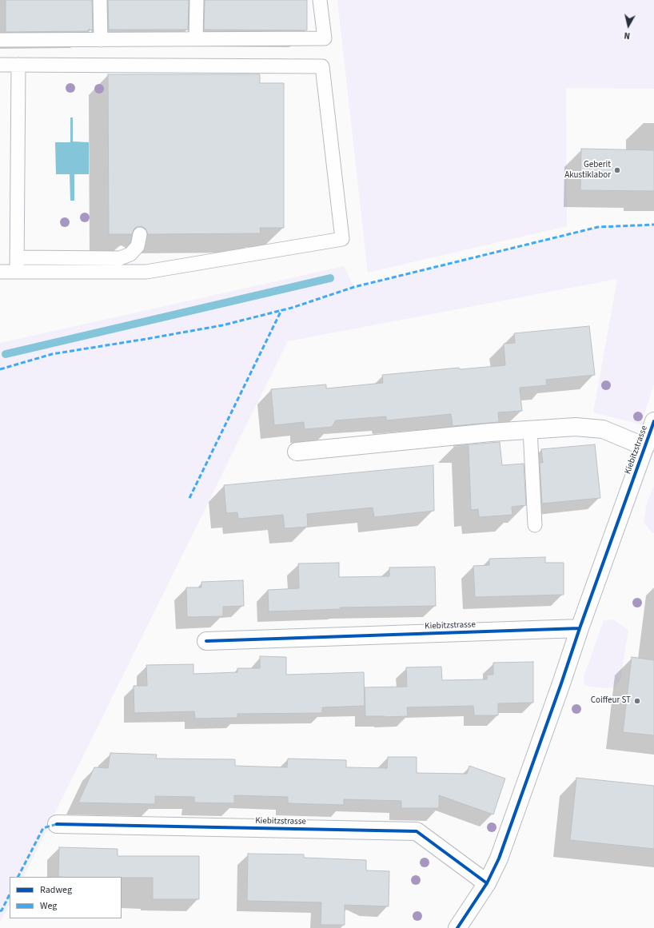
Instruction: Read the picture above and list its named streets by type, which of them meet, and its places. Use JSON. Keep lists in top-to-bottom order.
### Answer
{
  "streets": {
    "street": ["Kiebitzstrasse"]
  },
  "places": ["Geberit Akustiklabor", "Coiffeur ST"],
  "legend": ["Radweg", "Weg"],
  "north": "bottom"
}
